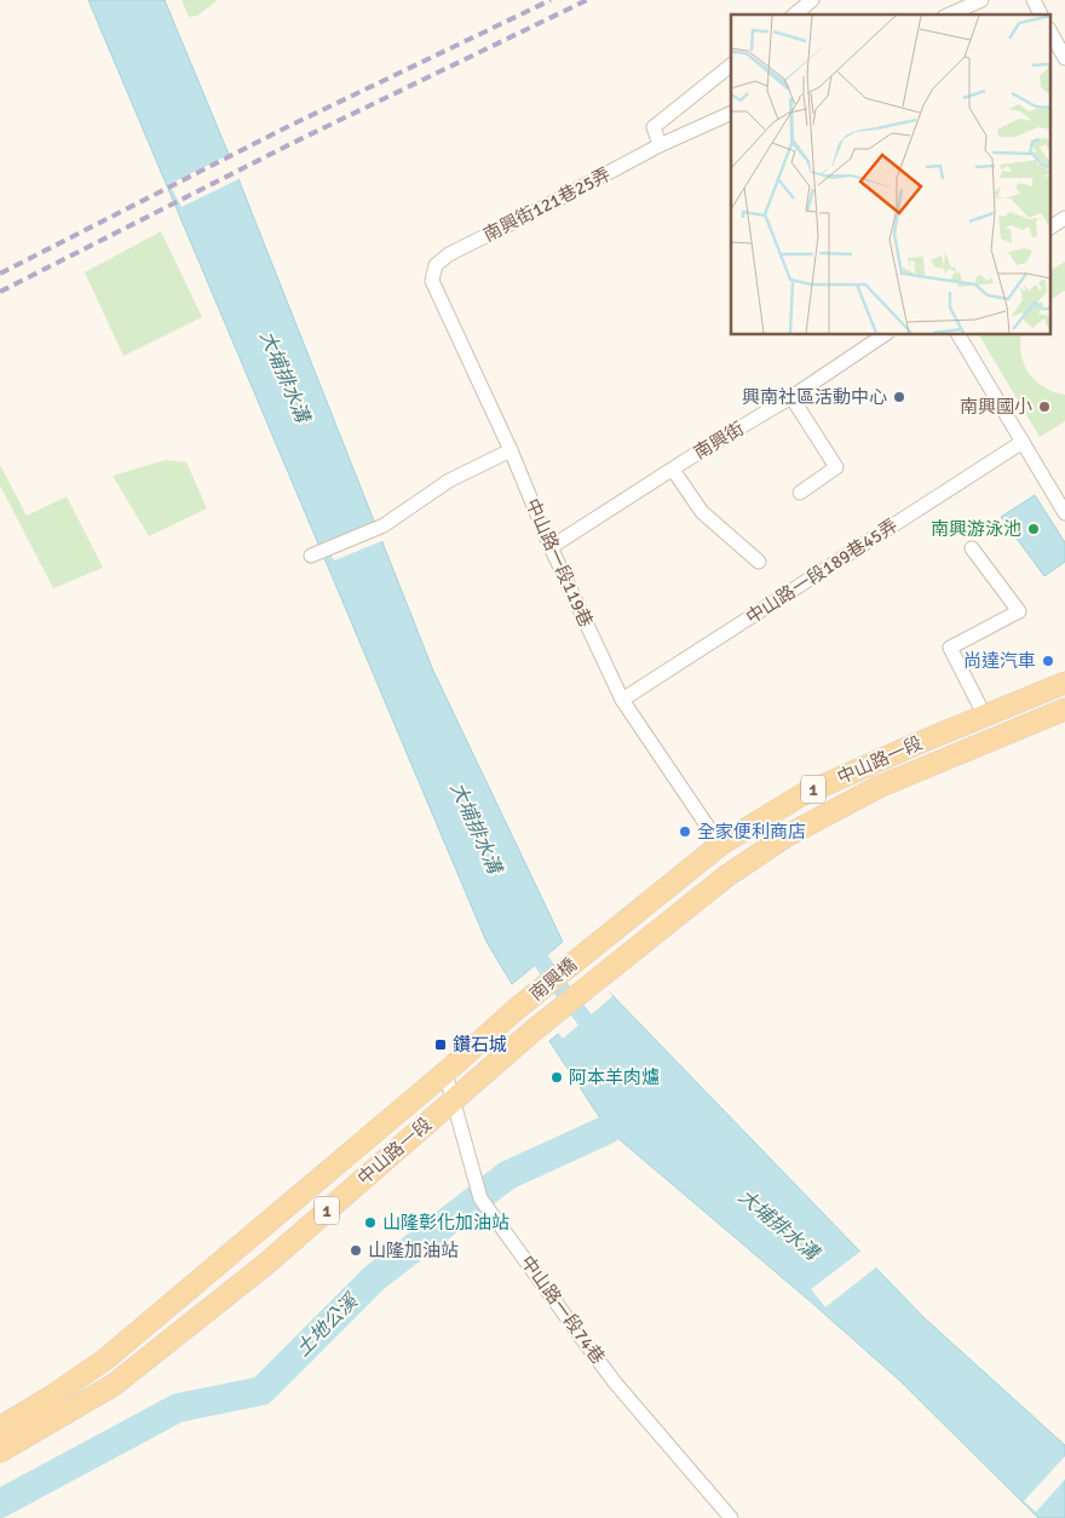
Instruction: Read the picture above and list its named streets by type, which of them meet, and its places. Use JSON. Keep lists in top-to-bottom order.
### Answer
{
  "streets": {
    "main road": ["中山路一段", "1", "南興橋"],
    "street": [
      "南興街121巷25弄",
      "南興街",
      "中山路一段119巷",
      "中山路一段189巷45弄",
      "中山路一段74巷"
    ]
  },
  "crossings": [
    ["南興街121巷25弄", "中山路一段119巷"],
    ["南興街", "中山路一段119巷"],
    ["中山路一段119巷", "中山路一段189巷45弄"],
    ["中山路一段119巷", "中山路一段"],
    ["中山路一段", "南興橋"],
    ["中山路一段", "中山路一段74巷"]
  ],
  "water": ["大埔排水溝", "土地公溪"],
  "places": {
    "other": [
      "興南社區活動中心",
      "南興國小",
      "南興游泳池",
      "尚達汽車",
      "全家便利商店",
      "阿本羊肉爐",
      "山隆彰化加油站",
      "山隆加油站"
    ],
    "transit": ["鑽石城"]
  }
}
